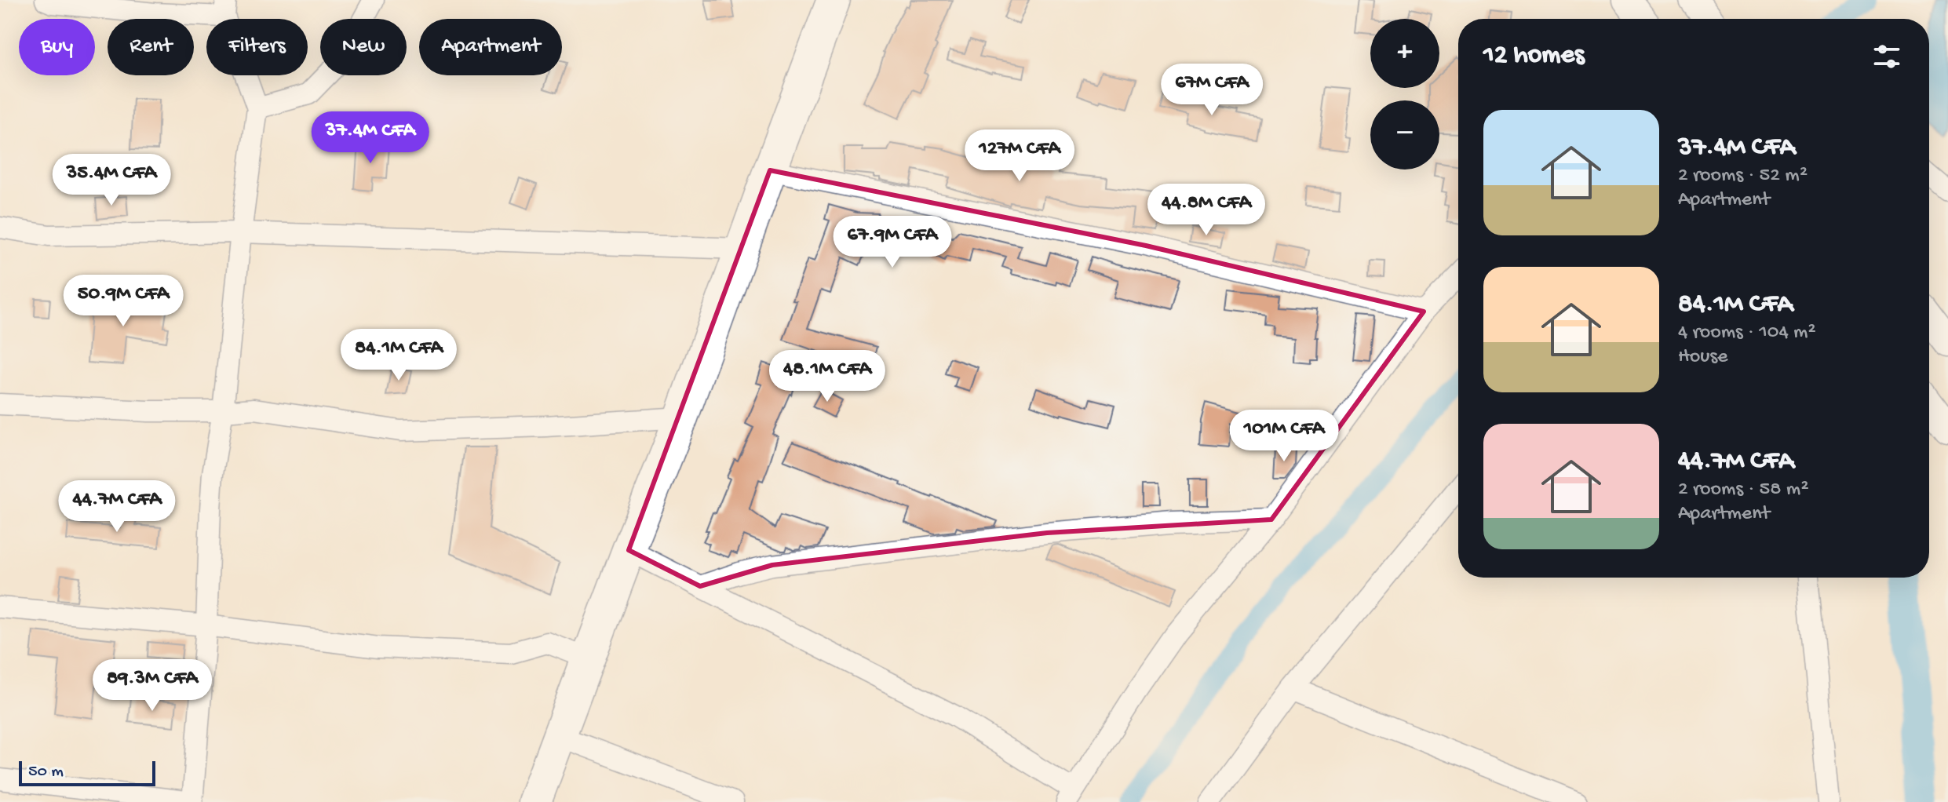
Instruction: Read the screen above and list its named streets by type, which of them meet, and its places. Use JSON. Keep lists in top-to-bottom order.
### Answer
{
  "scale_bar": "50 m",
  "page": {
    "map_buttons": ["+", "−"],
    "chip": [
      "Buy",
      "Rent",
      "Filters",
      "New",
      "Apartment"
    ],
    "heading": "12 homes",
    "price": [
      "67M CFA",
      "37.4M CFA",
      "127M CFA",
      "35.4M CFA",
      "44.8M CFA",
      "67.9M CFA",
      "50.9M CFA",
      "84.1M CFA",
      "48.1M CFA",
      "101M CFA",
      "44.7M CFA",
      "89.3M CFA"
    ],
    "list": [
      {
        "name": "37.4M CFA",
        "note": "2 rooms · 52 m² · Apartment"
      },
      {
        "name": "84.1M CFA",
        "note": "4 rooms · 104 m² · House"
      },
      {
        "name": "44.7M CFA",
        "note": "2 rooms · 58 m² · Apartment"
      }
    ],
    "scale": "50 m"
  }
}
